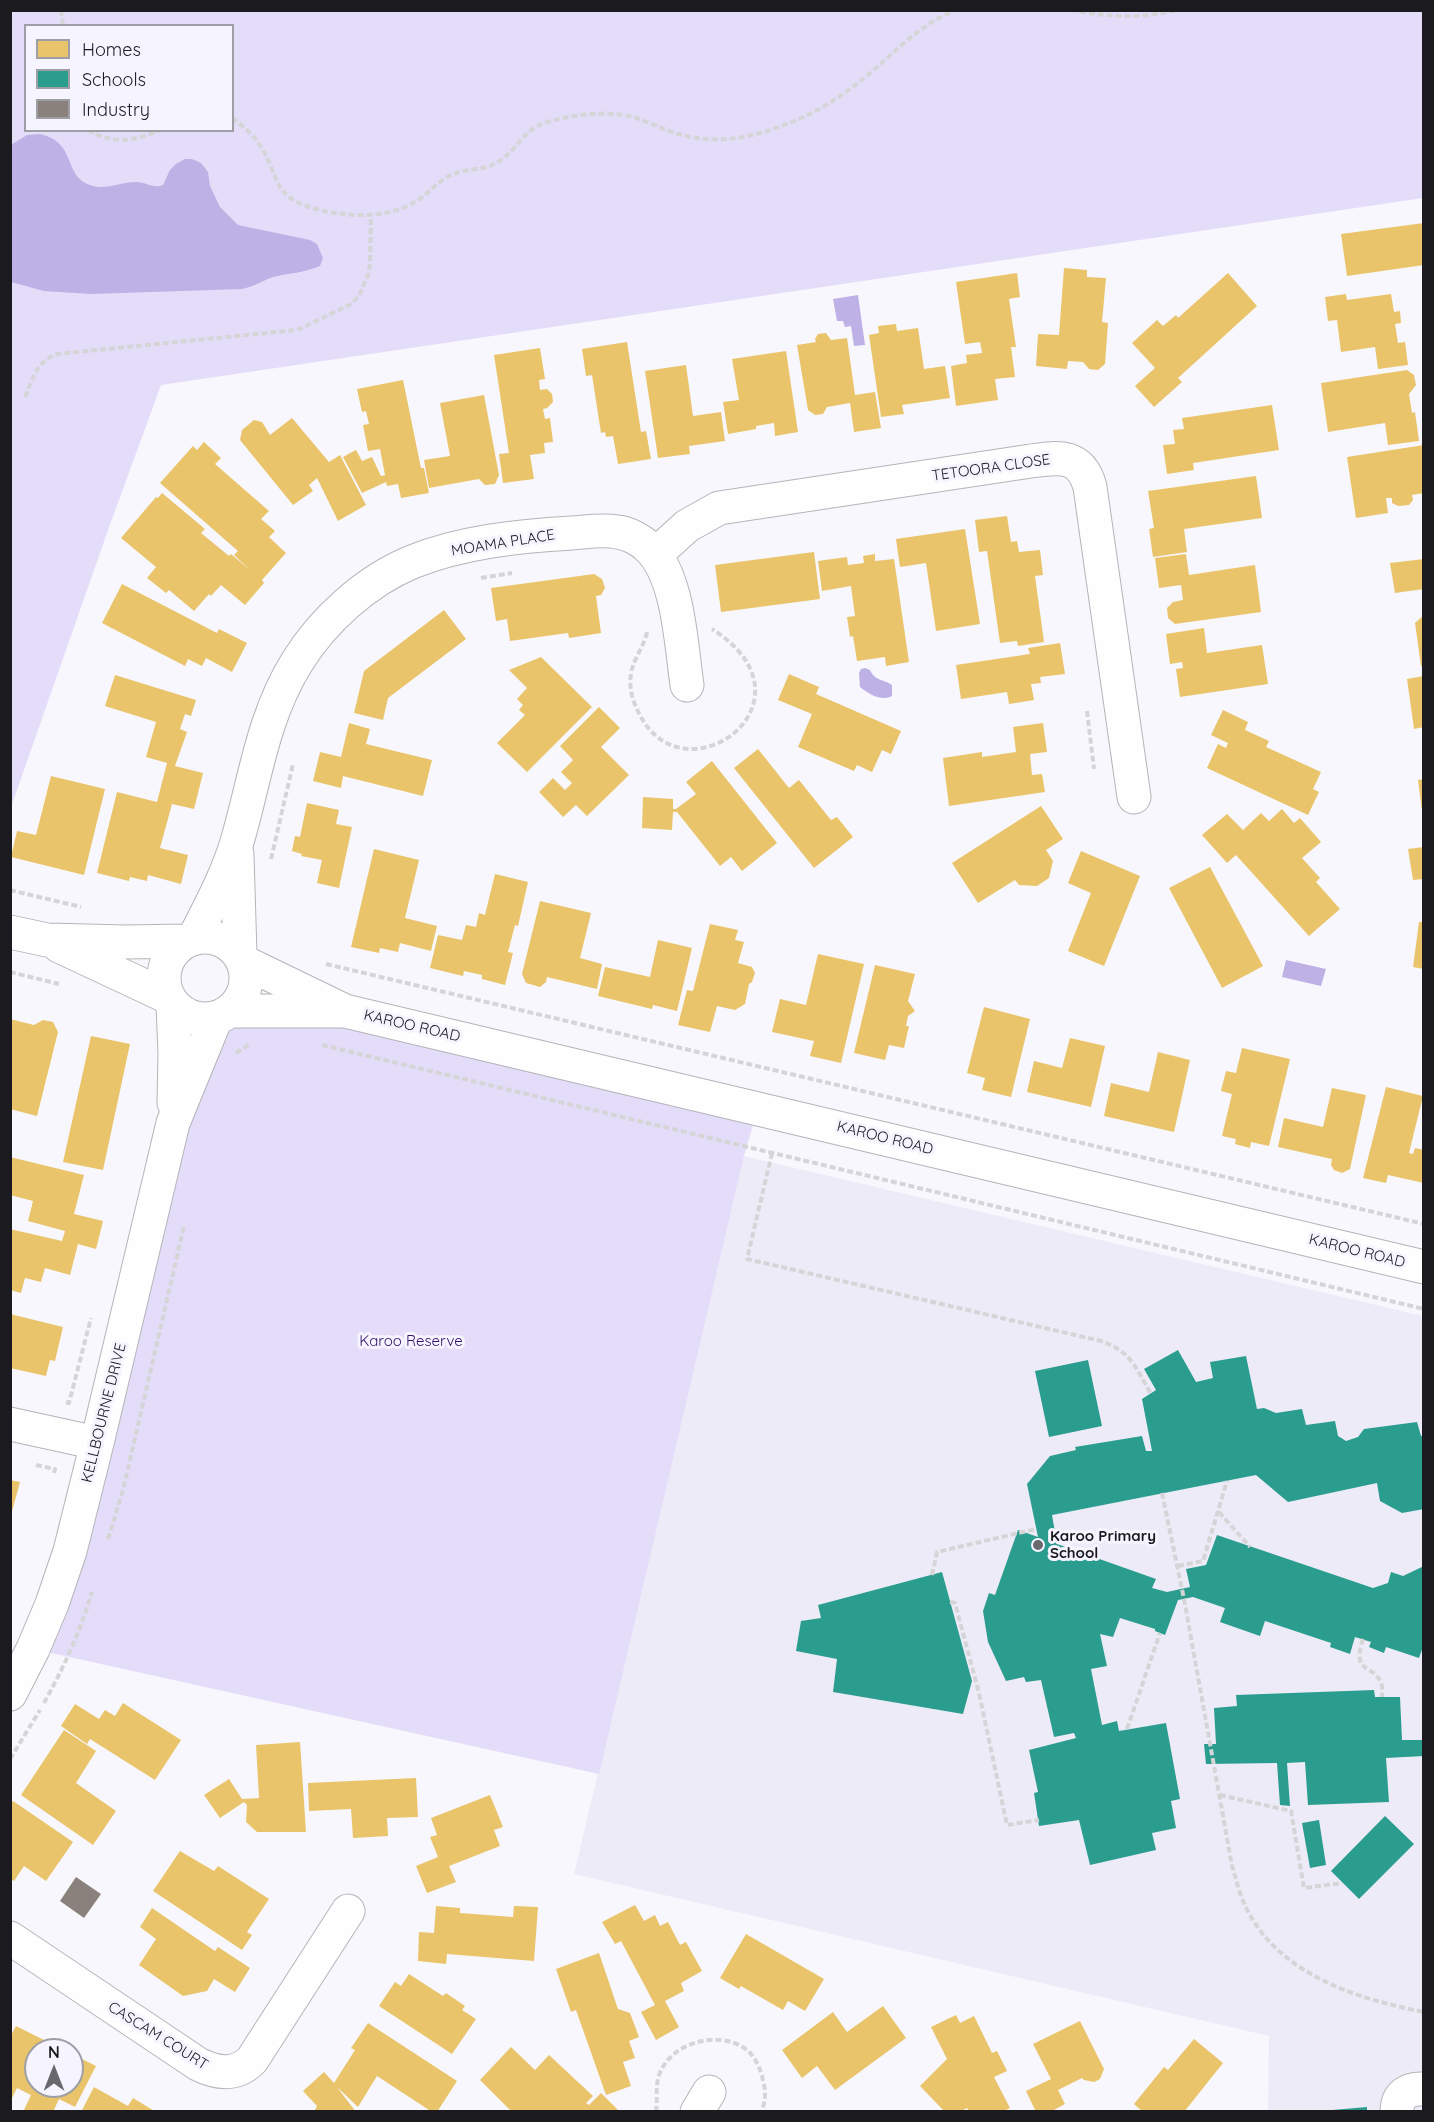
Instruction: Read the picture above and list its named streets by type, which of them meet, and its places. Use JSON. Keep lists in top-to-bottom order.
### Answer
{
  "streets": {
    "street": [
      "TETOORA CLOSE",
      "MOAMA PLACE",
      "KAROO ROAD",
      "KELLBOURNE DRIVE",
      "CASCAM COURT"
    ]
  },
  "crossings": [
    ["TETOORA CLOSE", "MOAMA PLACE"],
    ["MOAMA PLACE", "KAROO ROAD"],
    ["MOAMA PLACE", "KELLBOURNE DRIVE"],
    ["KAROO ROAD", "KELLBOURNE DRIVE"]
  ],
  "parks": ["Karoo Reserve"],
  "places": ["Karoo Primary School"],
  "legend": ["Homes", "Schools", "Industry"],
  "north": "top"
}
